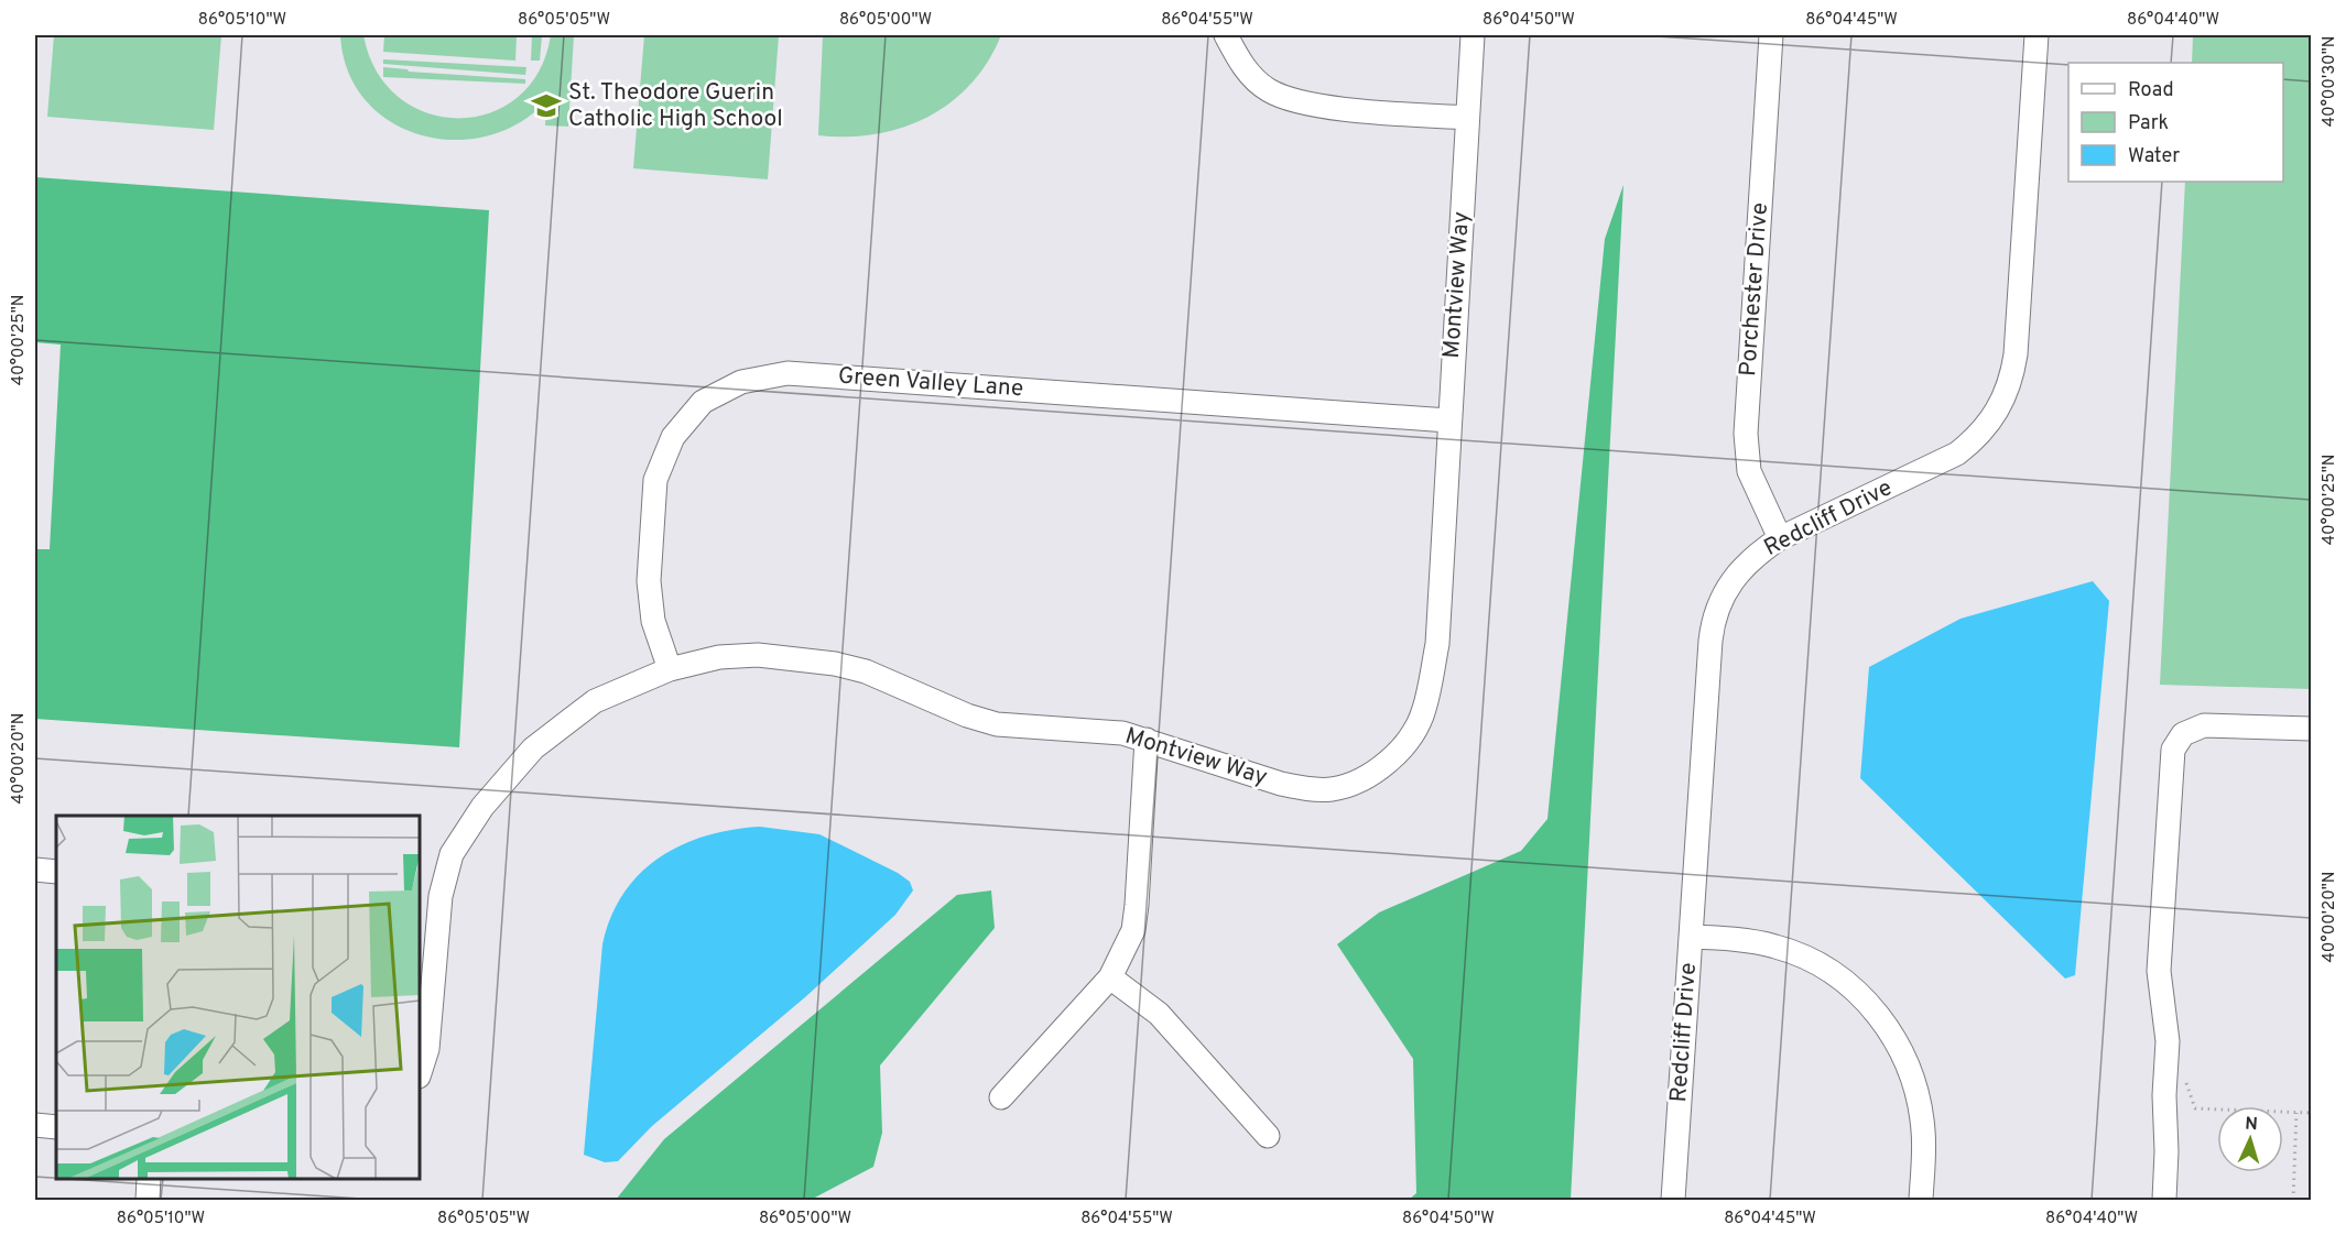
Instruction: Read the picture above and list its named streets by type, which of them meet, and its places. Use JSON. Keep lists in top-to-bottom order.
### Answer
{
  "streets": {
    "street": [
      "Montview Way",
      "Porchester Drive",
      "Green Valley Lane",
      "Redcliff Drive"
    ]
  },
  "crossings": [
    ["Montview Way", "Green Valley Lane"],
    ["Porchester Drive", "Redcliff Drive"]
  ],
  "places": {
    "school or university": ["St. Theodore Guerin Catholic High School"]
  },
  "legend": ["Road", "Park", "Water"],
  "north": "top",
  "coordinates": [
    "86°05'10\"W",
    "86°05'05\"W",
    "86°05'00\"W",
    "86°04'55\"W",
    "86°04'50\"W",
    "86°04'45\"W",
    "86°04'40\"W",
    "40°00'30\"N",
    "40°00'25\"N",
    "40°00'20\"N"
  ]
}
